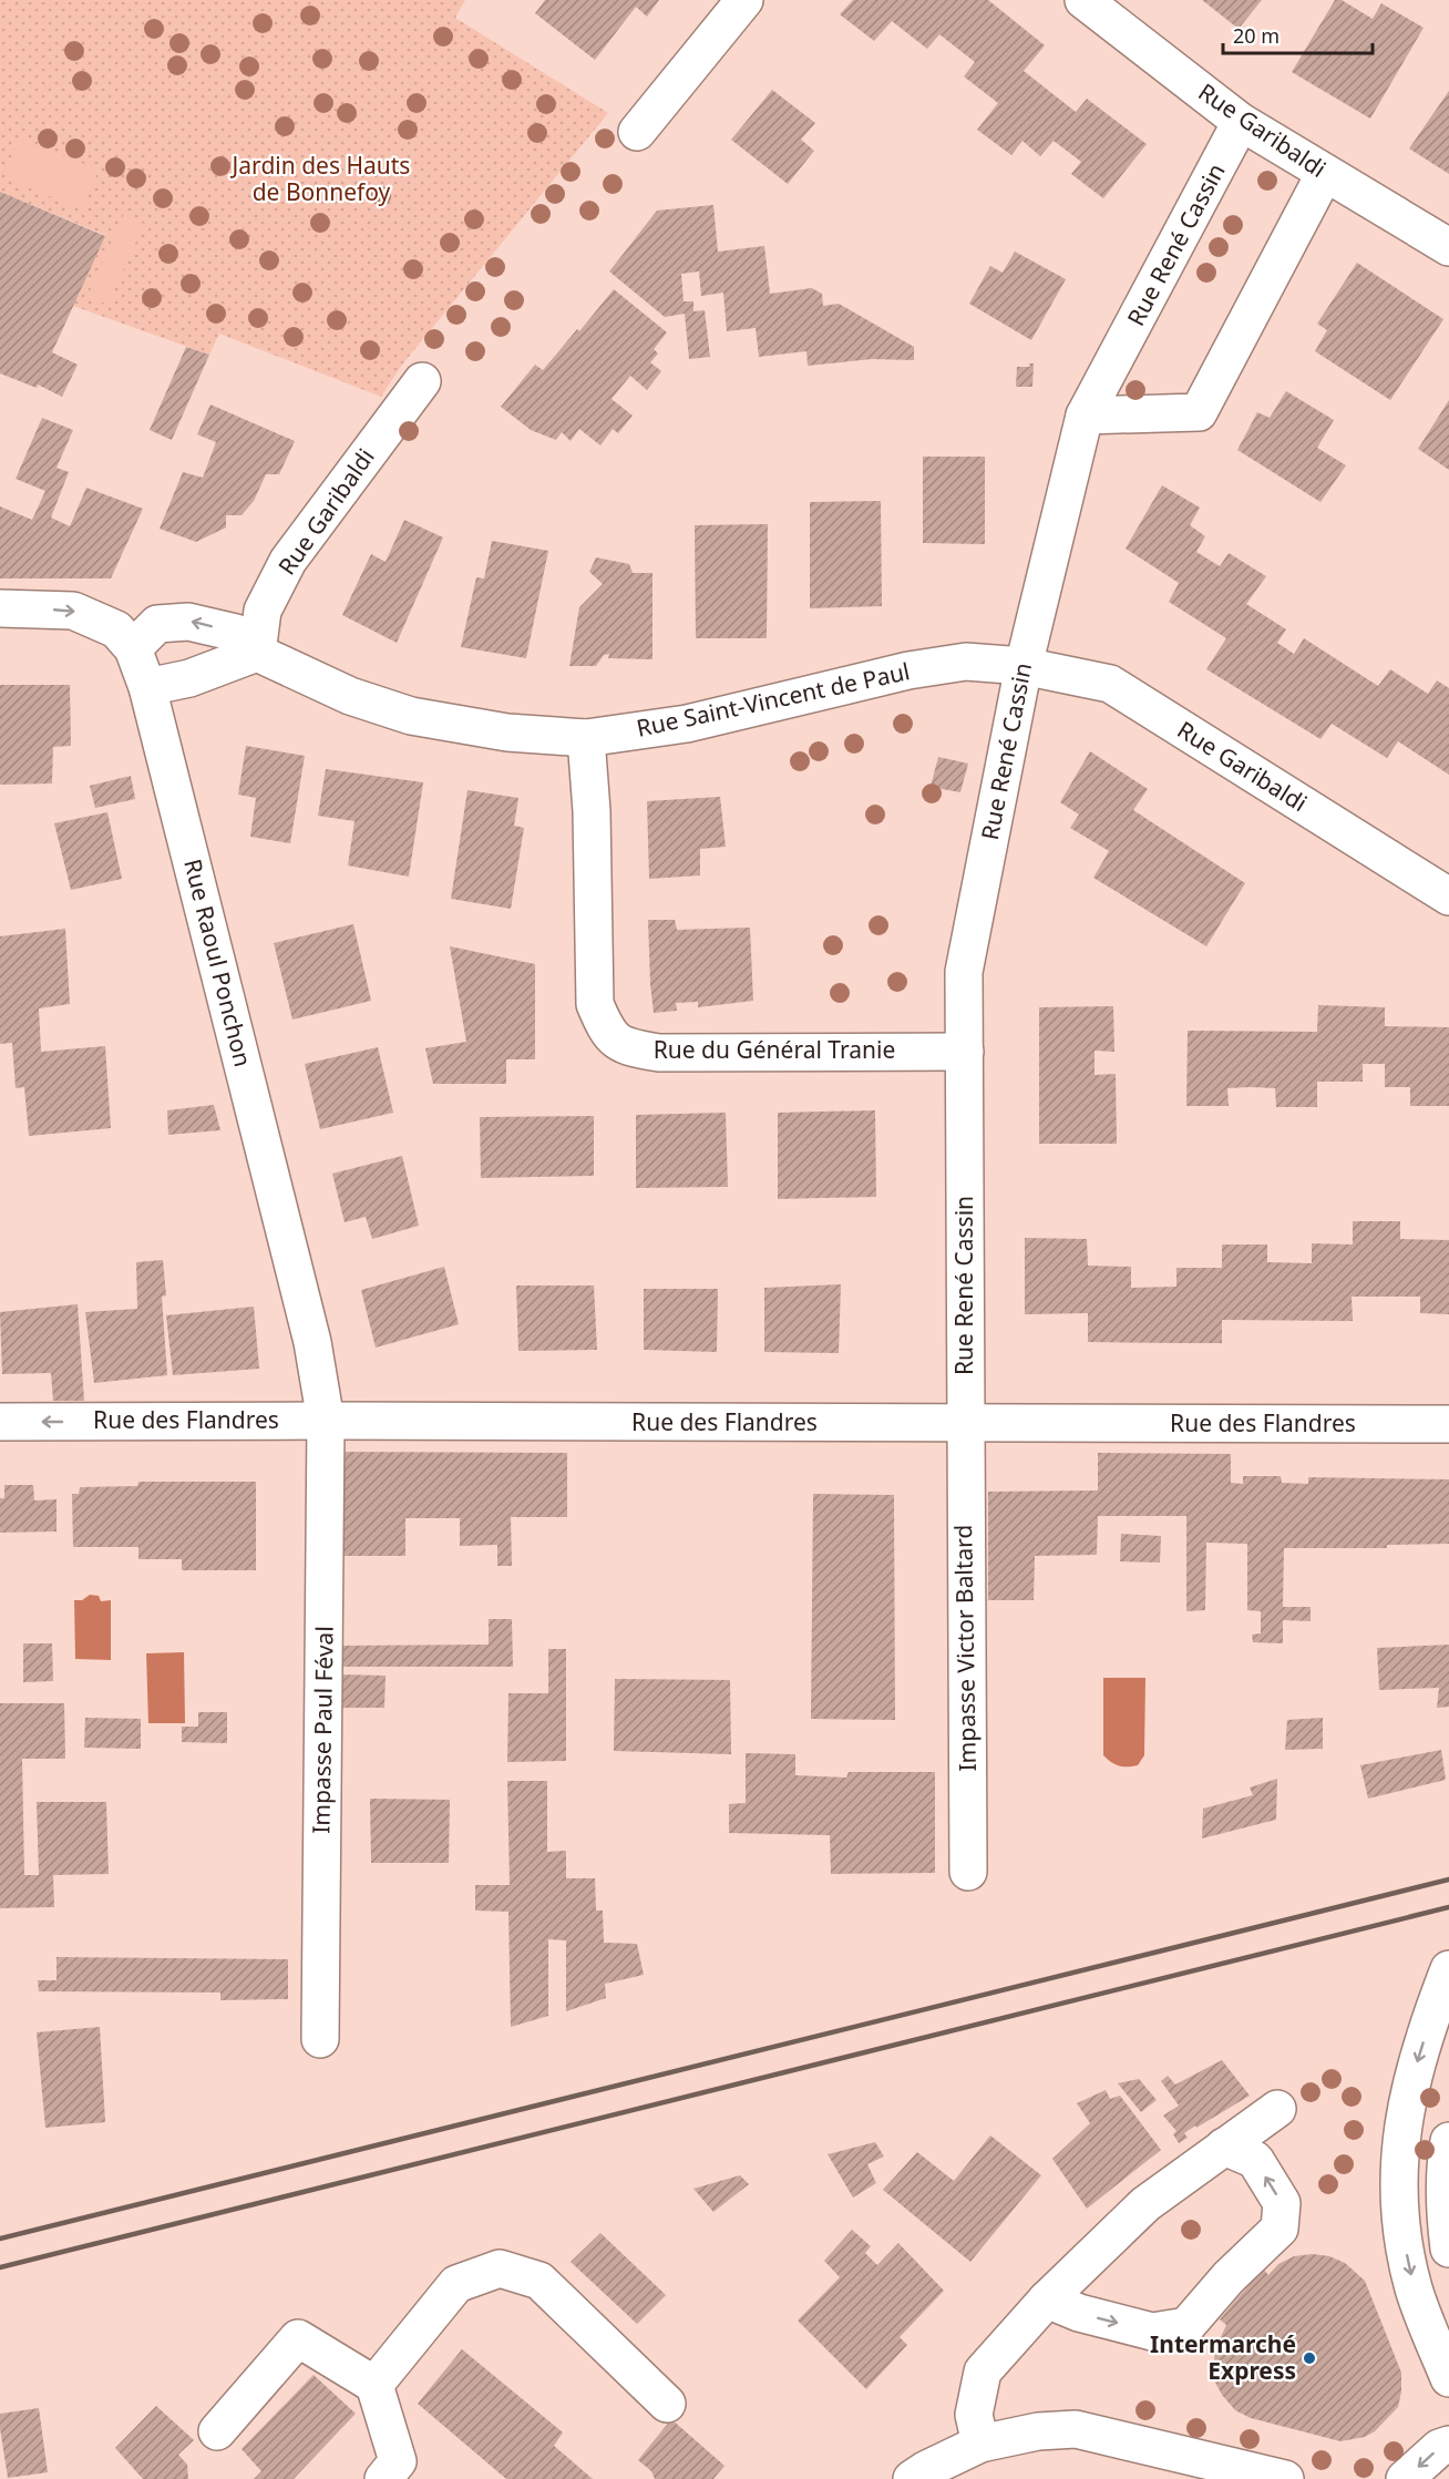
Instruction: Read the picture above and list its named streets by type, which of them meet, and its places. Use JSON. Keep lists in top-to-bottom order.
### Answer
{
  "streets": {
    "street": [
      "Rue Garibaldi",
      "Rue René Cassin",
      "Rue Saint-Vincent de Paul",
      "Rue Raoul Ponchon",
      "Rue du Général Tranie",
      "Rue des Flandres",
      "Impasse Victor Baltard",
      "Impasse Paul Féval"
    ]
  },
  "crossings": [
    ["Rue Garibaldi", "Rue René Cassin"],
    ["Rue Garibaldi", "Rue Saint-Vincent de Paul"],
    ["Rue René Cassin", "Rue Saint-Vincent de Paul"],
    ["Rue René Cassin", "Rue du Général Tranie"],
    ["Rue René Cassin", "Rue des Flandres"],
    ["Rue René Cassin", "Impasse Victor Baltard"],
    ["Rue Saint-Vincent de Paul", "Rue Raoul Ponchon"],
    ["Rue Saint-Vincent de Paul", "Rue du Général Tranie"],
    ["Rue Raoul Ponchon", "Rue des Flandres"],
    ["Rue Raoul Ponchon", "Impasse Paul Féval"],
    ["Rue des Flandres", "Impasse Victor Baltard"],
    ["Rue des Flandres", "Impasse Paul Féval"]
  ],
  "parks": ["Jardin des Hauts de Bonnefoy"],
  "places": ["Intermarché Express"],
  "scale_bar": "20 m"
}
